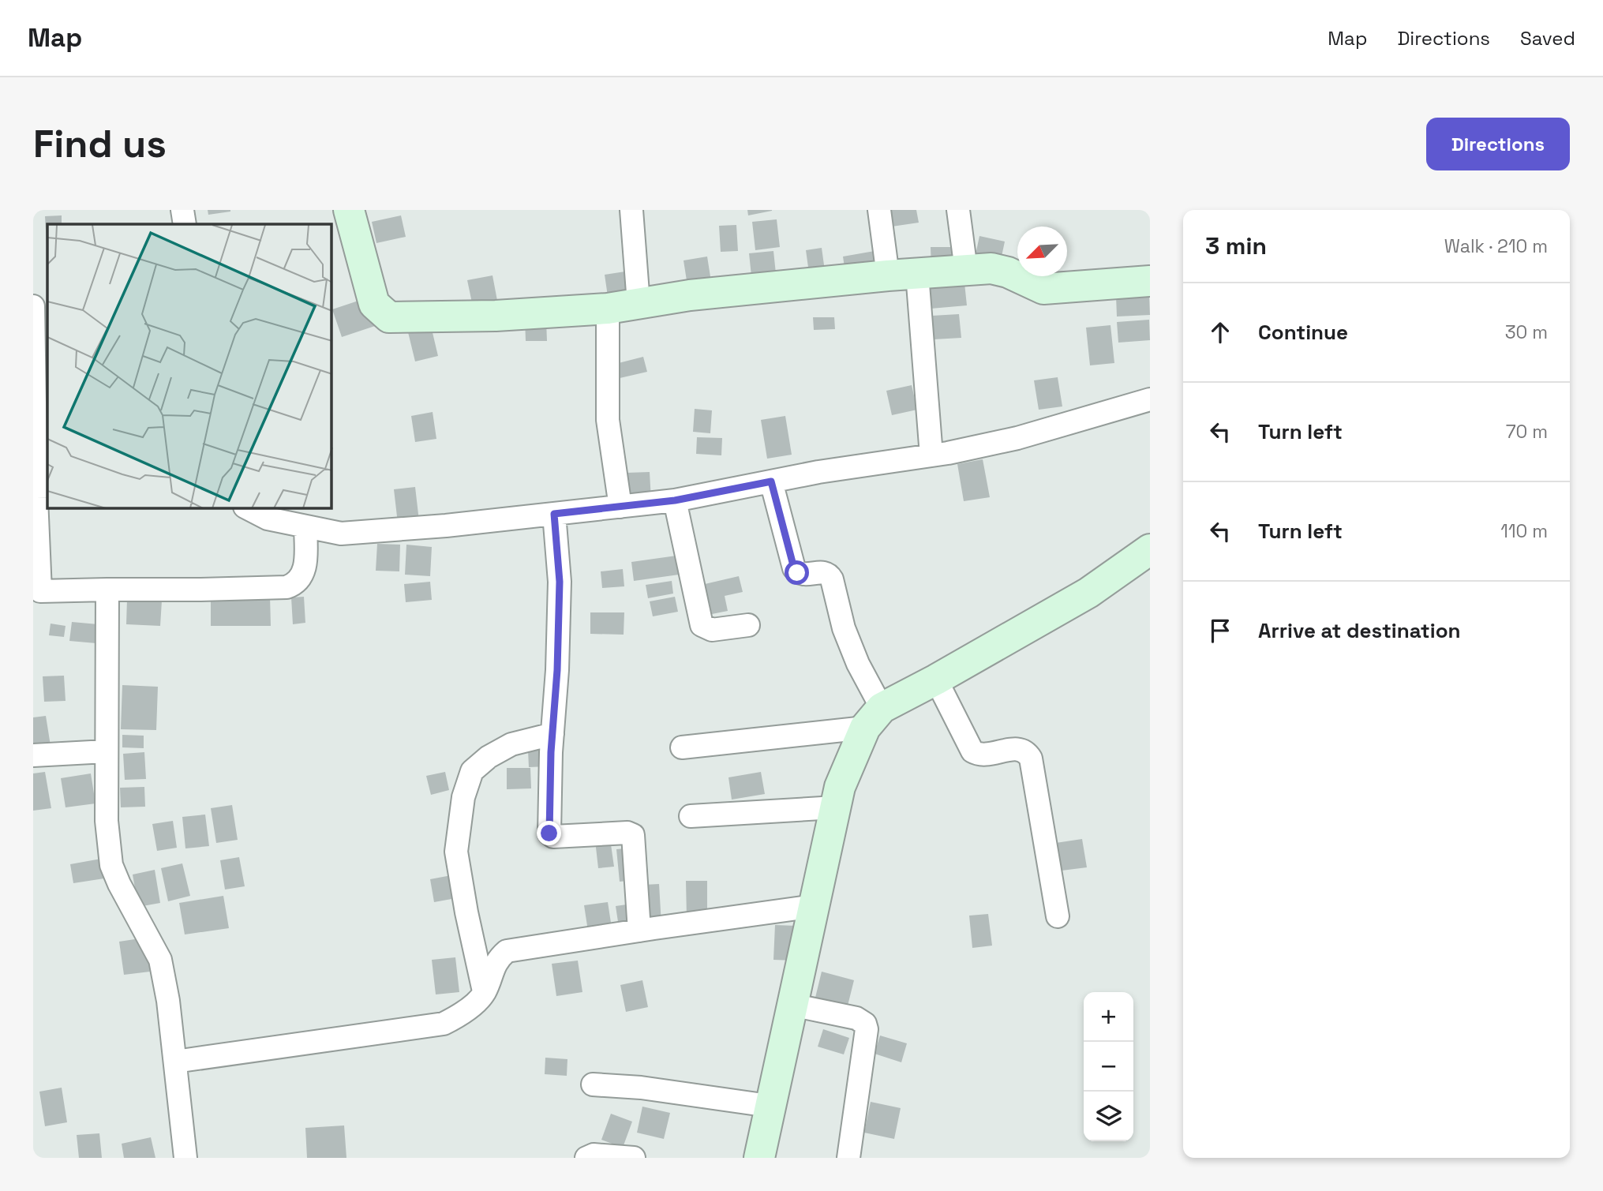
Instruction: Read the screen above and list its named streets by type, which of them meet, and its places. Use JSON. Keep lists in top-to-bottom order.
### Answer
{
  "north": "bottom left",
  "page": {
    "header": "Map",
    "nav": ["Map", "Directions", "Saved"],
    "buttons": "Directions",
    "title": "Find us",
    "heading": ["3 min", "Walk · 210 m"],
    "list": [
      ["Continue", "30 m"],
      ["Turn left", "70 m"],
      ["Turn left", "110 m"],
      "Arrive at destination"
    ],
    "map_buttons": ["+", "−"]
  }
}
